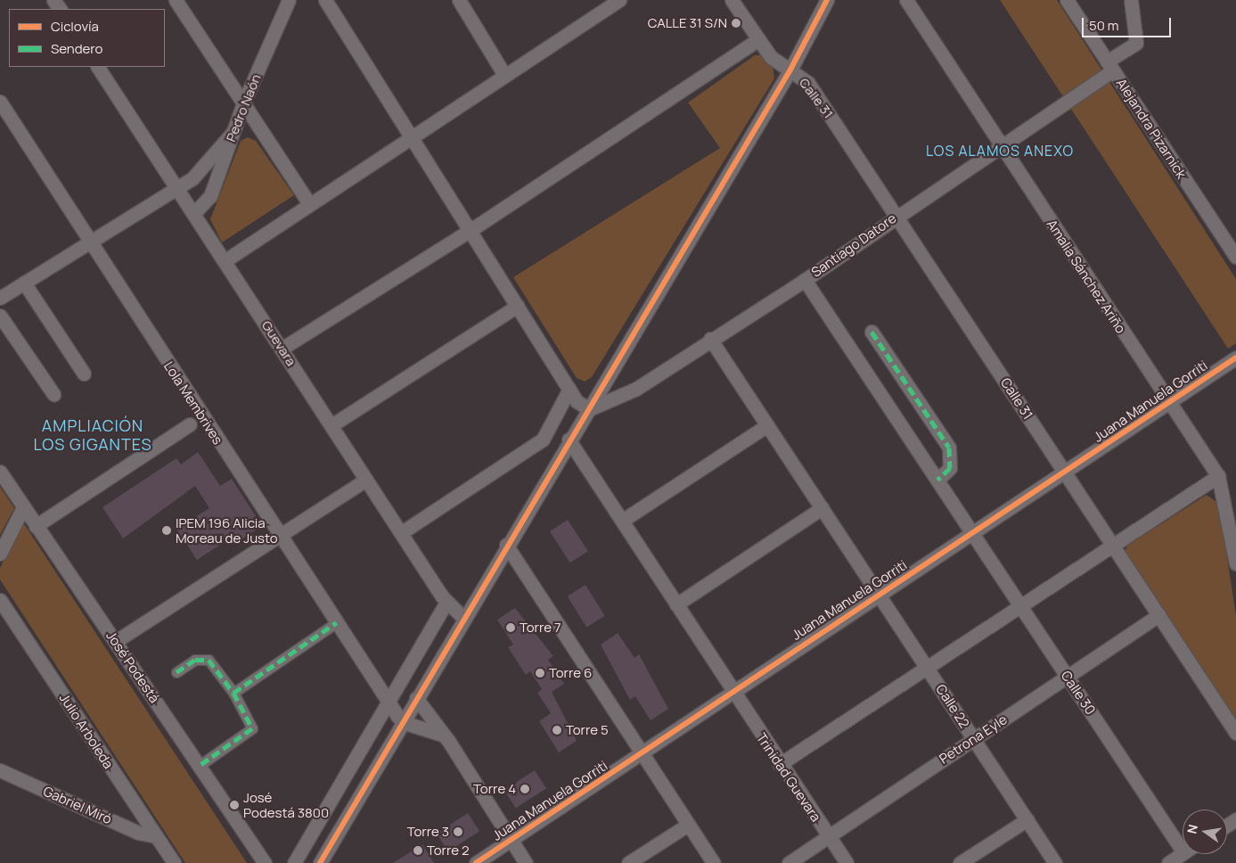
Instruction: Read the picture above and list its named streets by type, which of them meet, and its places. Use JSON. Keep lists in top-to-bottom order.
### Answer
{
  "streets": {
    "street": [
      "Calle 31",
      "Pedro Naón",
      "Alejandra Pizarnick",
      "Santiago Datore",
      "Amalia Sánchez Ariño",
      "Guevara",
      "Juana Manuela Gorriti",
      "Lola Membrives",
      "José Podestá",
      "Calle 30",
      "Calle 22",
      "Julio Arboleda",
      "Petrona Eyle",
      "Trinidad Guevara",
      "Gabriel Miró"
    ]
  },
  "crossings": [
    ["Calle 31", "Santiago Datore"],
    ["Calle 31", "Juana Manuela Gorriti"],
    ["Calle 31", "Petrona Eyle"],
    ["Pedro Naón", "Guevara"],
    ["Alejandra Pizarnick", "Santiago Datore"],
    ["Santiago Datore", "Amalia Sánchez Ariño"],
    ["Santiago Datore", "Calle 30"],
    ["Santiago Datore", "Calle 22"],
    ["Amalia Sánchez Ariño", "Juana Manuela Gorriti"],
    ["Juana Manuela Gorriti", "Calle 30"],
    ["Juana Manuela Gorriti", "Calle 22"],
    ["Juana Manuela Gorriti", "Trinidad Guevara"],
    ["Calle 30", "Petrona Eyle"],
    ["Calle 22", "Petrona Eyle"],
    ["Julio Arboleda", "Gabriel Miró"],
    ["Petrona Eyle", "Trinidad Guevara"]
  ],
  "districts": ["LOS ALAMOS ANEXO", "AMPLIACIÓN LOS GIGANTES"],
  "places": [
    "CALLE 31 S/N",
    "IPEM 196 Alicia Moreau de Justo",
    "Torre 7",
    "Torre 6",
    "Torre 5",
    "Torre 4",
    "José Podestá 3800",
    "Torre 3",
    "Torre 2"
  ],
  "legend": ["Ciclovía", "Sendero"],
  "scale_bar": "50 m",
  "north": "left"
}
